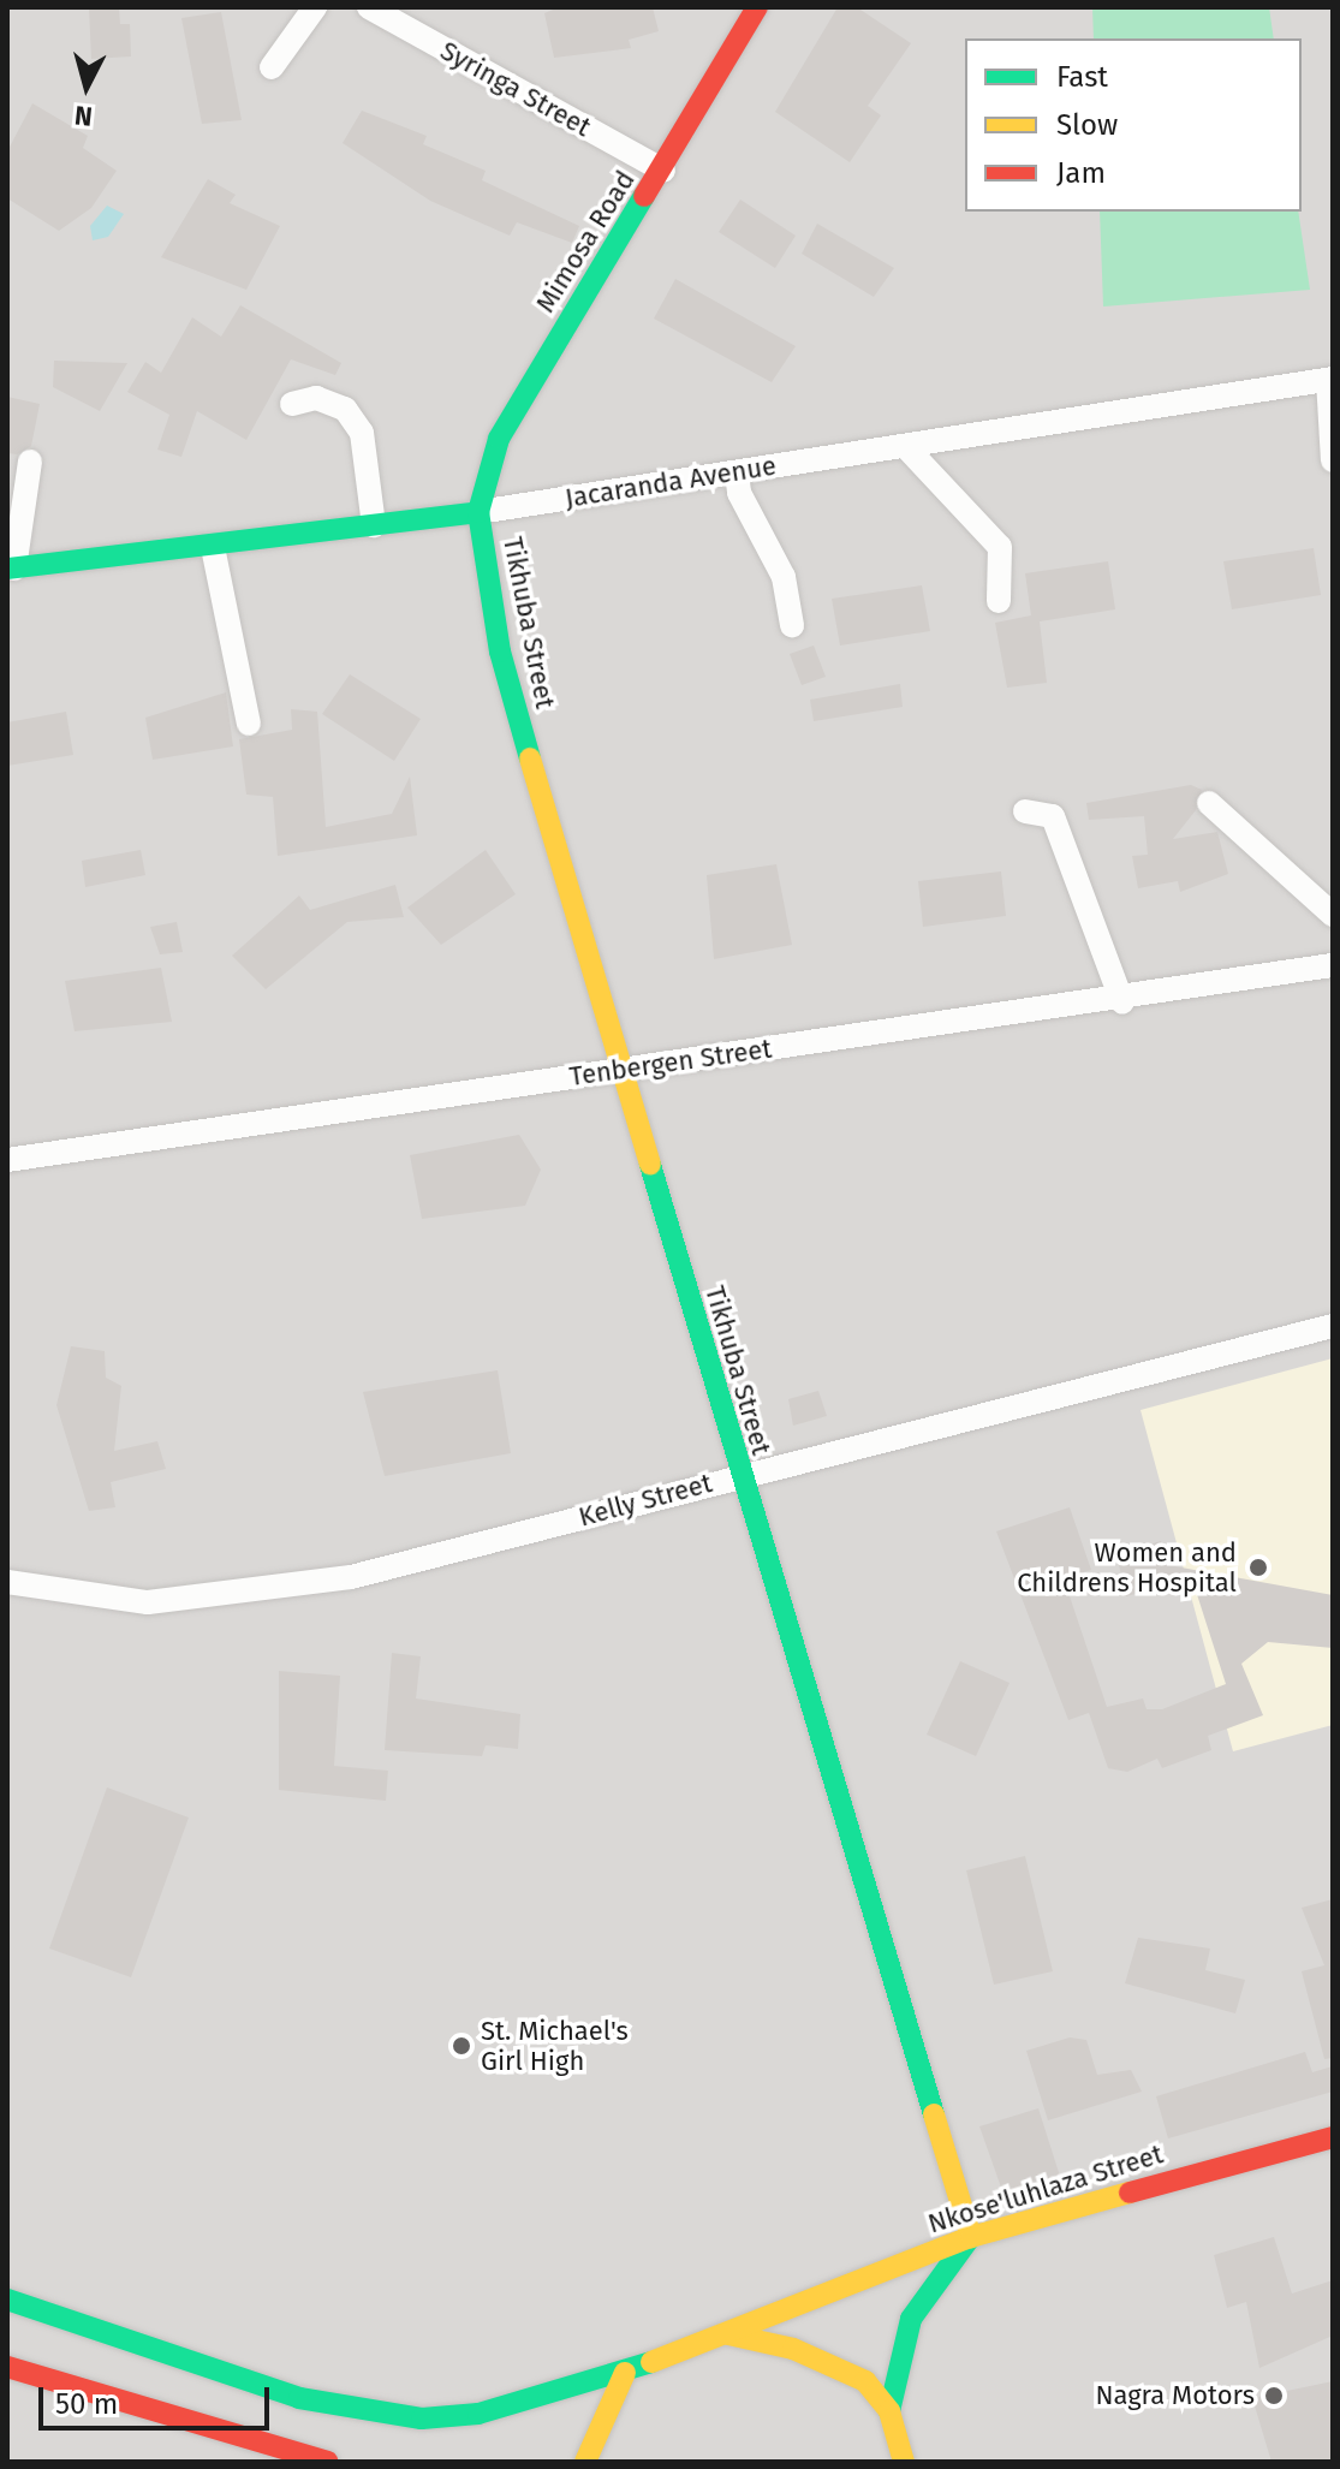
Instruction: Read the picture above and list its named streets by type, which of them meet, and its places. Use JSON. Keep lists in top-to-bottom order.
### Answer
{
  "streets": {
    "street": [
      "Syringa Street",
      "Mimosa Road",
      "Jacaranda Avenue",
      "Tikhuba Street",
      "Tenbergen Street",
      "Kelly Street",
      "Nkose'luhlaza Street"
    ]
  },
  "crossings": [
    ["Syringa Street", "Mimosa Road"],
    ["Mimosa Road", "Jacaranda Avenue"],
    ["Mimosa Road", "Tikhuba Street"],
    ["Jacaranda Avenue", "Tikhuba Street"],
    ["Tikhuba Street", "Tenbergen Street"],
    ["Tikhuba Street", "Kelly Street"],
    ["Tikhuba Street", "Nkose'luhlaza Street"]
  ],
  "places": ["Women and Childrens Hospital", "St. Michael's Girl High", "Nagra Motors"],
  "legend": ["Fast", "Slow", "Jam"],
  "scale_bar": "50 m",
  "north": "bottom"
}
